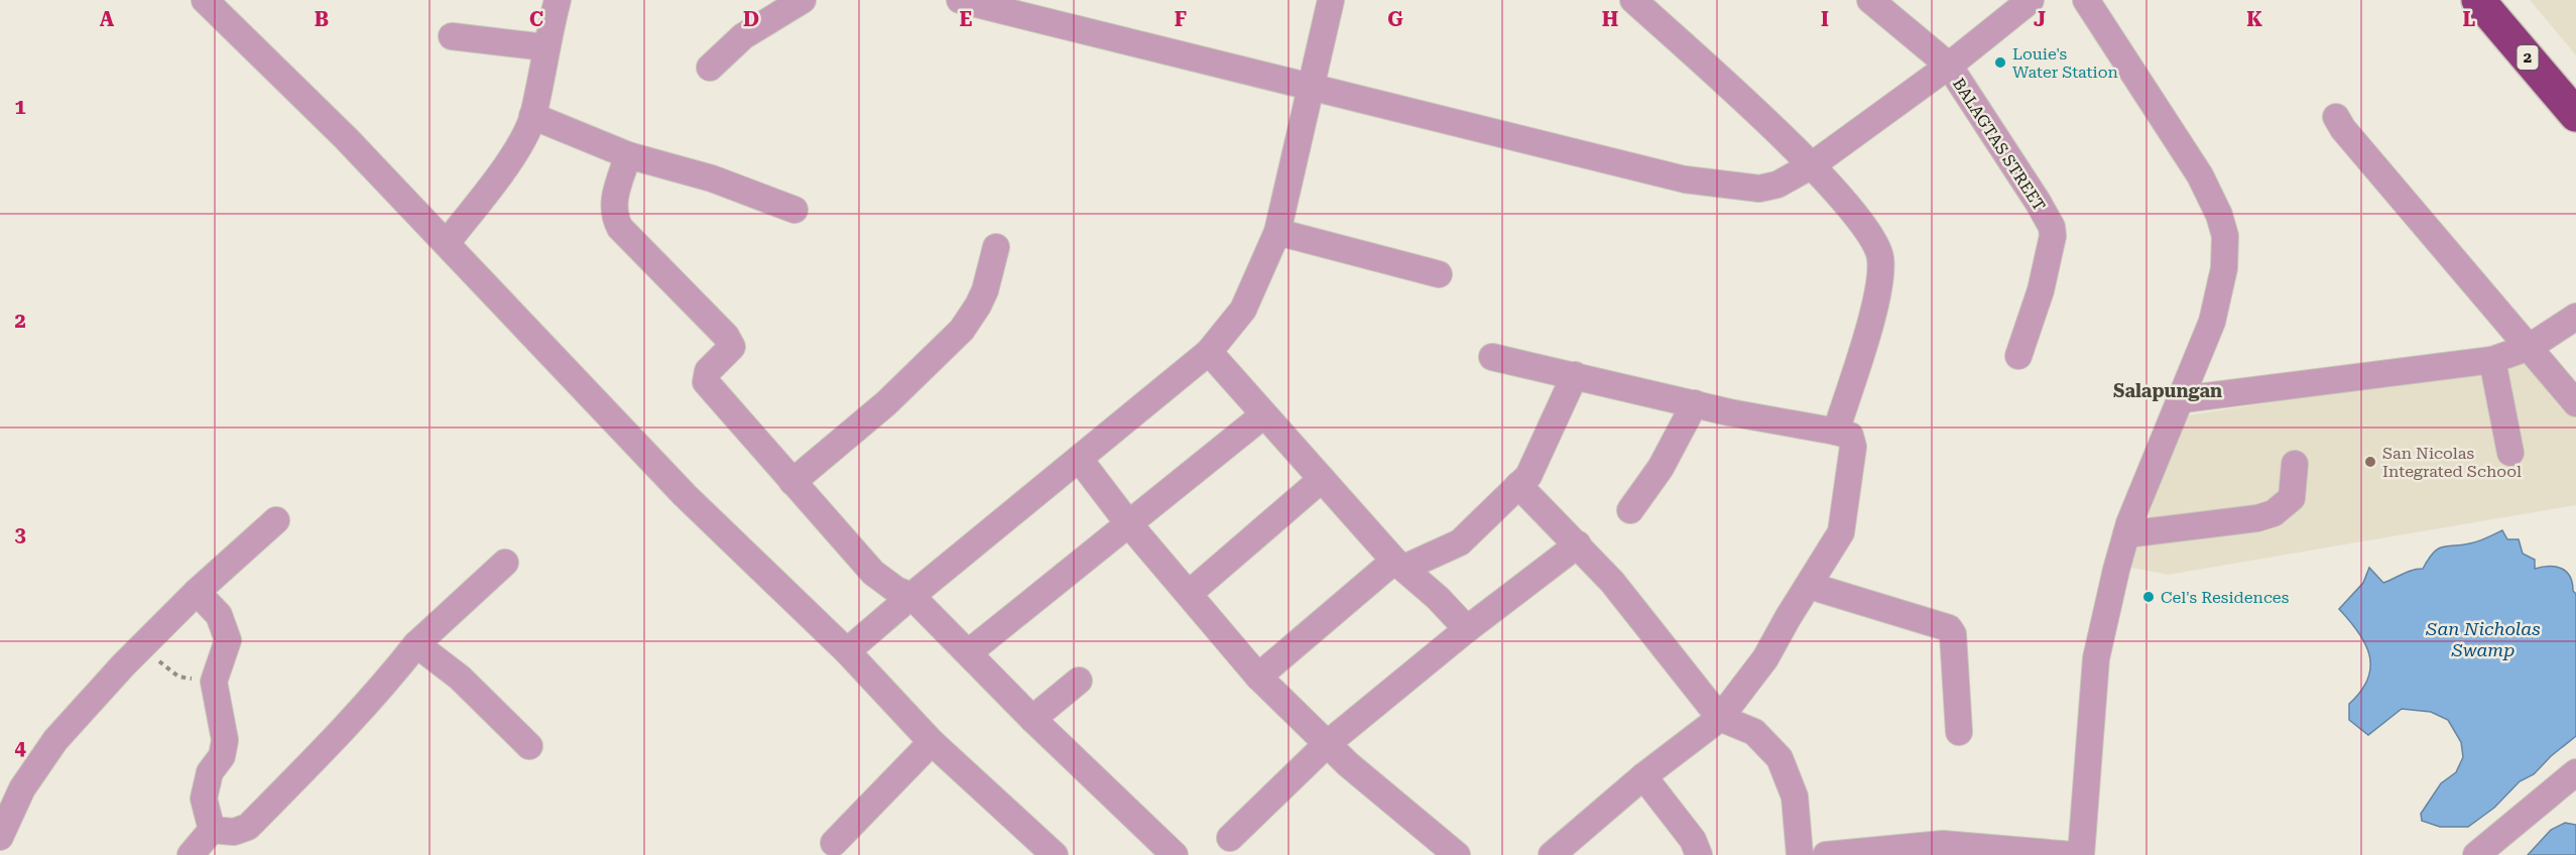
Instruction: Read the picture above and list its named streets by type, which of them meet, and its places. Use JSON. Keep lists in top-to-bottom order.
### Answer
{
  "streets": {
    "highway": ["2"],
    "street": ["BALAGTAS STREET"]
  },
  "districts": ["Salapungan"],
  "water": ["San Nicholas Swamp"],
  "places": ["Louie's Water Station", "San Nicolas Integrated School", "Cel's Residences"],
  "grid": {
    "columns": [
      "A",
      "B",
      "C",
      "D",
      "E",
      "F",
      "G",
      "H",
      "I",
      "J",
      "K",
      "L"
    ],
    "rows": [
      "1",
      "2",
      "3",
      "4"
    ]
  }
}
